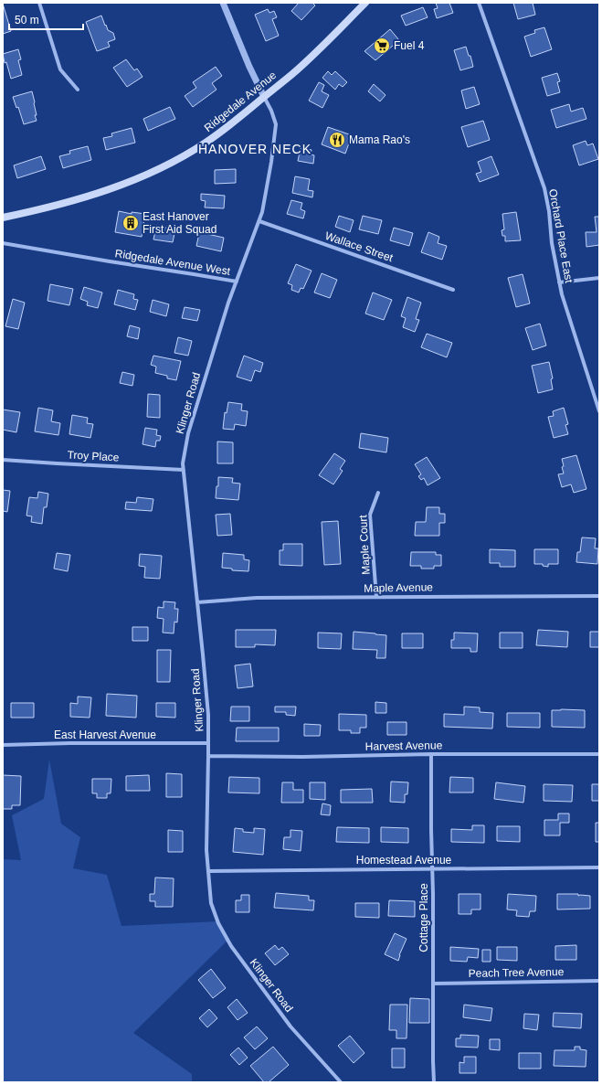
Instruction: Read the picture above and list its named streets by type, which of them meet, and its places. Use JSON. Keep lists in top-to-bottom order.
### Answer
{
  "streets": {
    "main road": ["Ridgedale Avenue"],
    "street": [
      "Orchard Place East",
      "Wallace Street",
      "Ridgedale Avenue West",
      "Klinger Road",
      "Troy Place",
      "Maple Court",
      "Maple Avenue",
      "East Harvest Avenue",
      "Harvest Avenue",
      "Homestead Avenue",
      "Cottage Place",
      "Peach Tree Avenue"
    ]
  },
  "crossings": [
    ["Ridgedale Avenue", "Ridgedale Avenue West"],
    ["Wallace Street", "Ridgedale Avenue West"],
    ["Ridgedale Avenue West", "Klinger Road"],
    ["Klinger Road", "Troy Place"],
    ["Klinger Road", "Maple Avenue"],
    ["Klinger Road", "East Harvest Avenue"],
    ["Klinger Road", "Harvest Avenue"],
    ["Klinger Road", "Homestead Avenue"],
    ["Maple Court", "Maple Avenue"],
    ["Harvest Avenue", "Cottage Place"],
    ["Homestead Avenue", "Cottage Place"],
    ["Cottage Place", "Peach Tree Avenue"]
  ],
  "districts": ["HANOVER NECK"],
  "places": {
    "supermarket": ["Fuel 4"],
    "restaurant": ["Mama Rao's"],
    "building": ["East Hanover First Aid Squad"]
  },
  "scale_bar": "50 m"
}
